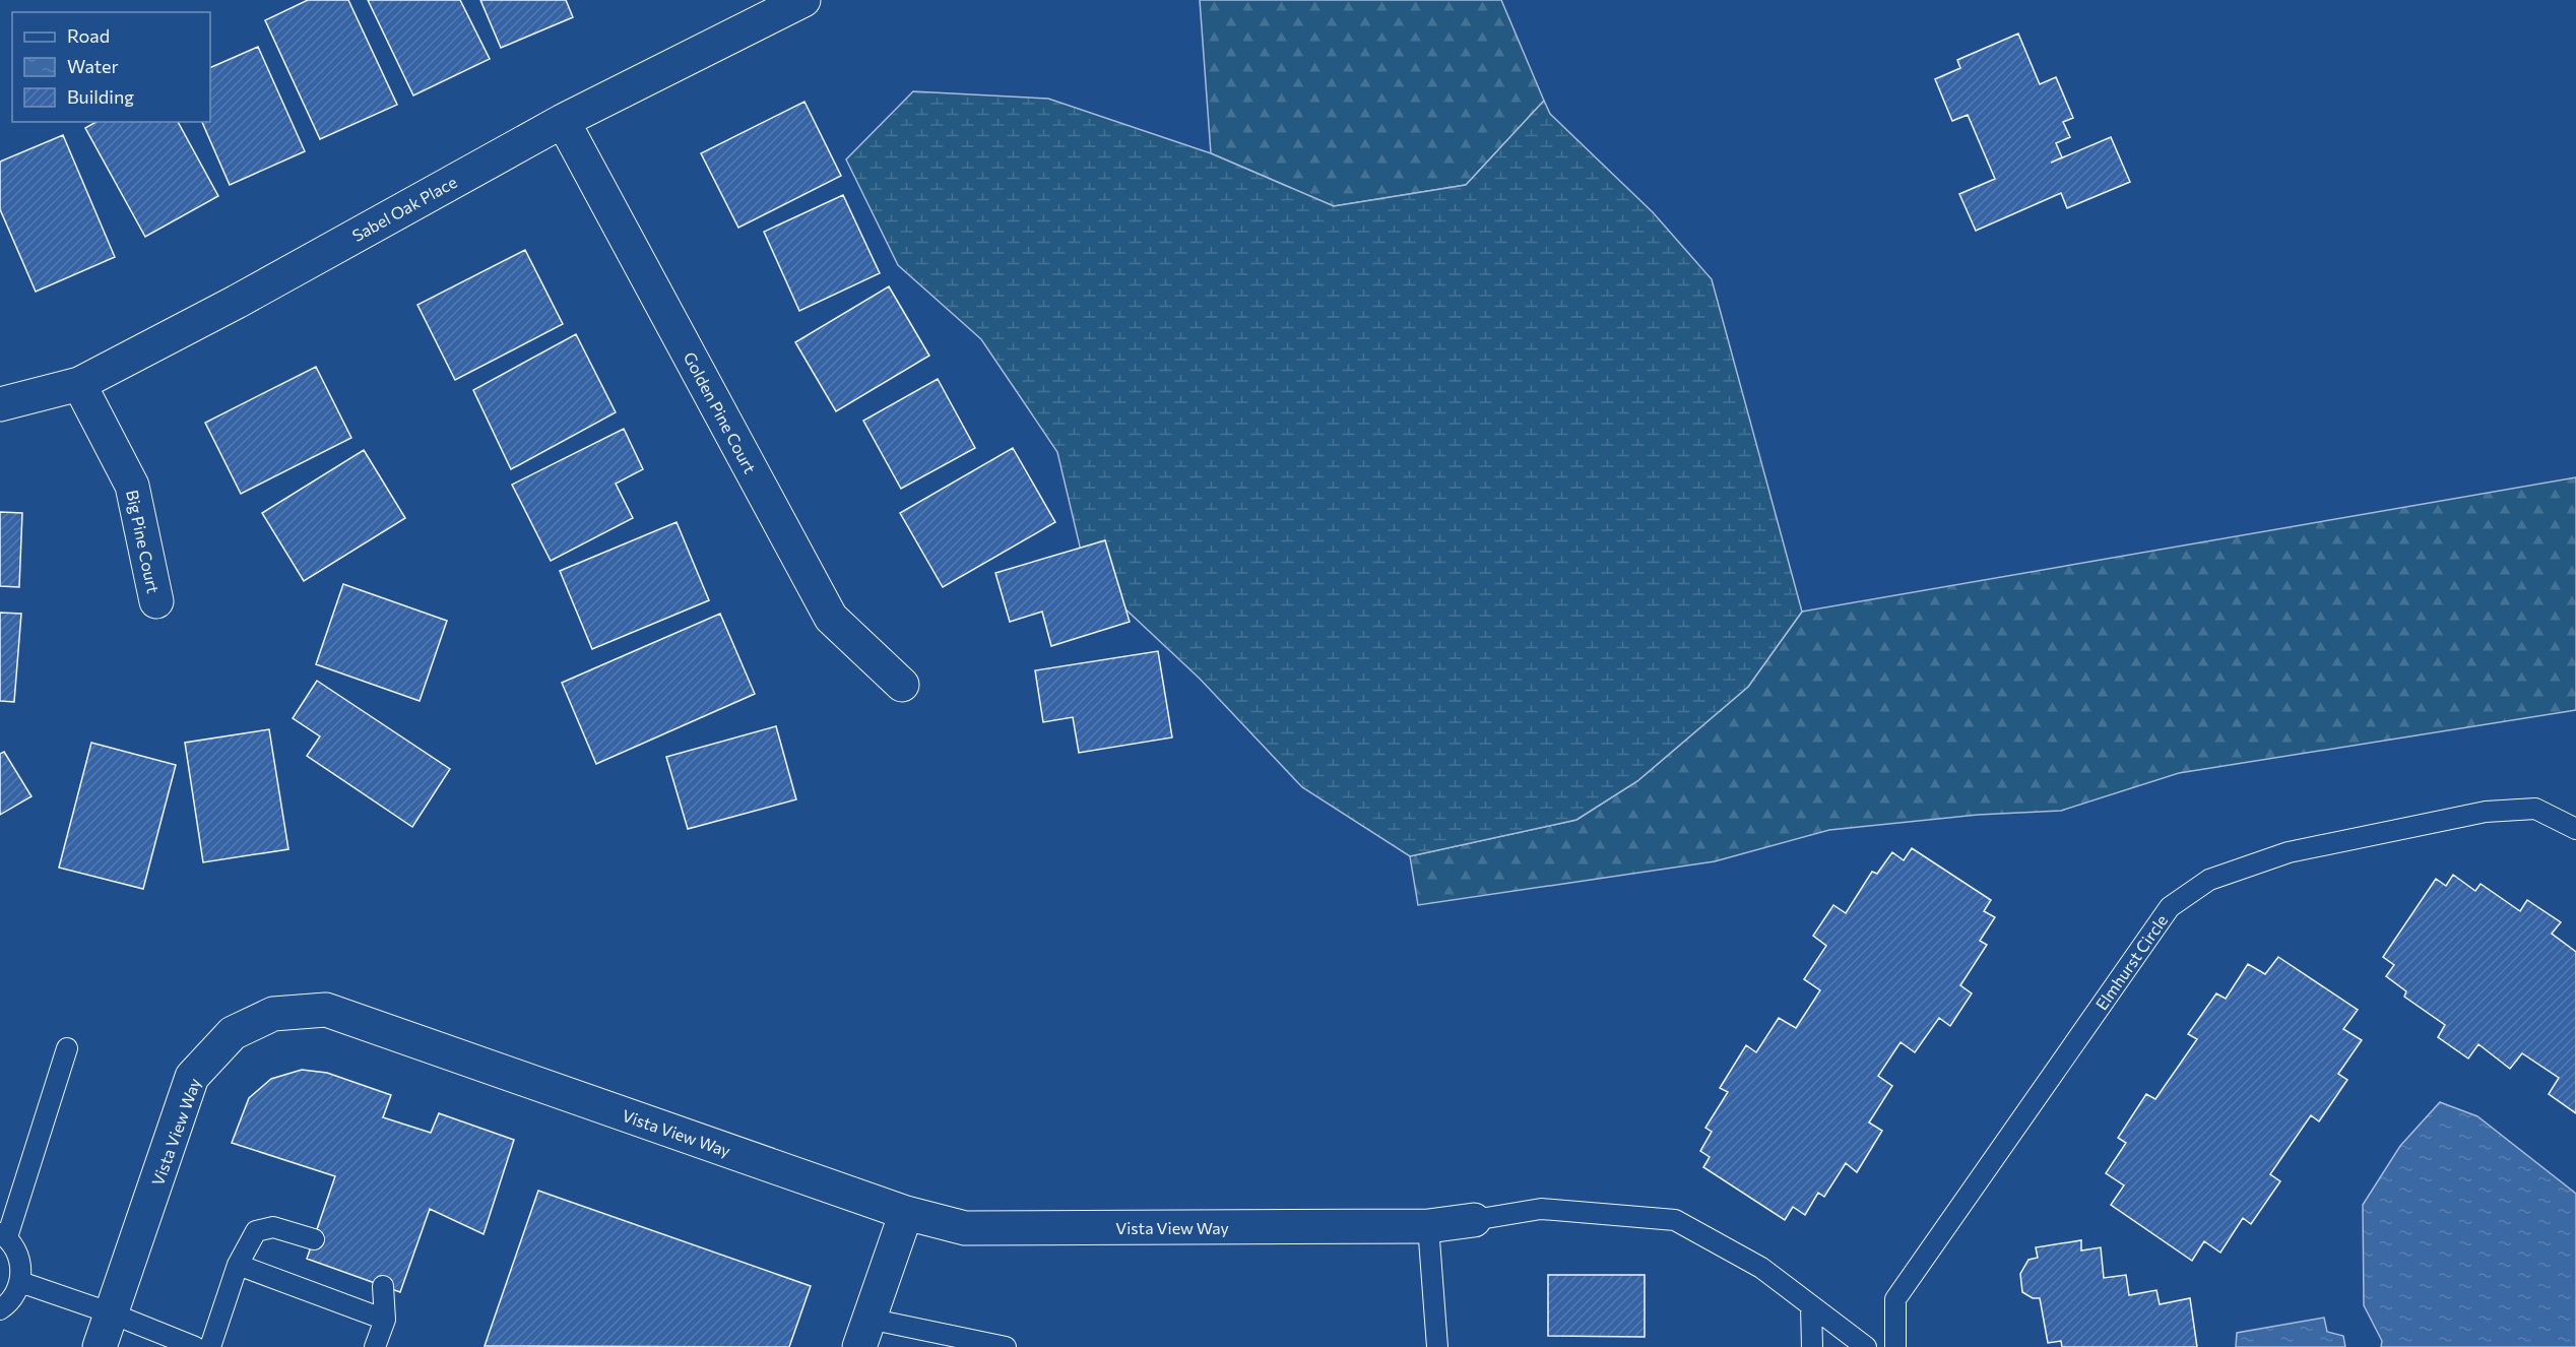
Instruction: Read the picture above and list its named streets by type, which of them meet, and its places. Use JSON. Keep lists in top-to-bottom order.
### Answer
{
  "streets": {
    "street": [
      "Sabel Oak Place",
      "Golden Pine Court",
      "Big Pine Court",
      "Vista View Way"
    ],
    "lane": ["Elmhurst Circle"]
  },
  "crossings": [
    ["Sabel Oak Place", "Golden Pine Court"],
    ["Sabel Oak Place", "Big Pine Court"]
  ],
  "legend": ["Road", "Water", "Building"]
}
